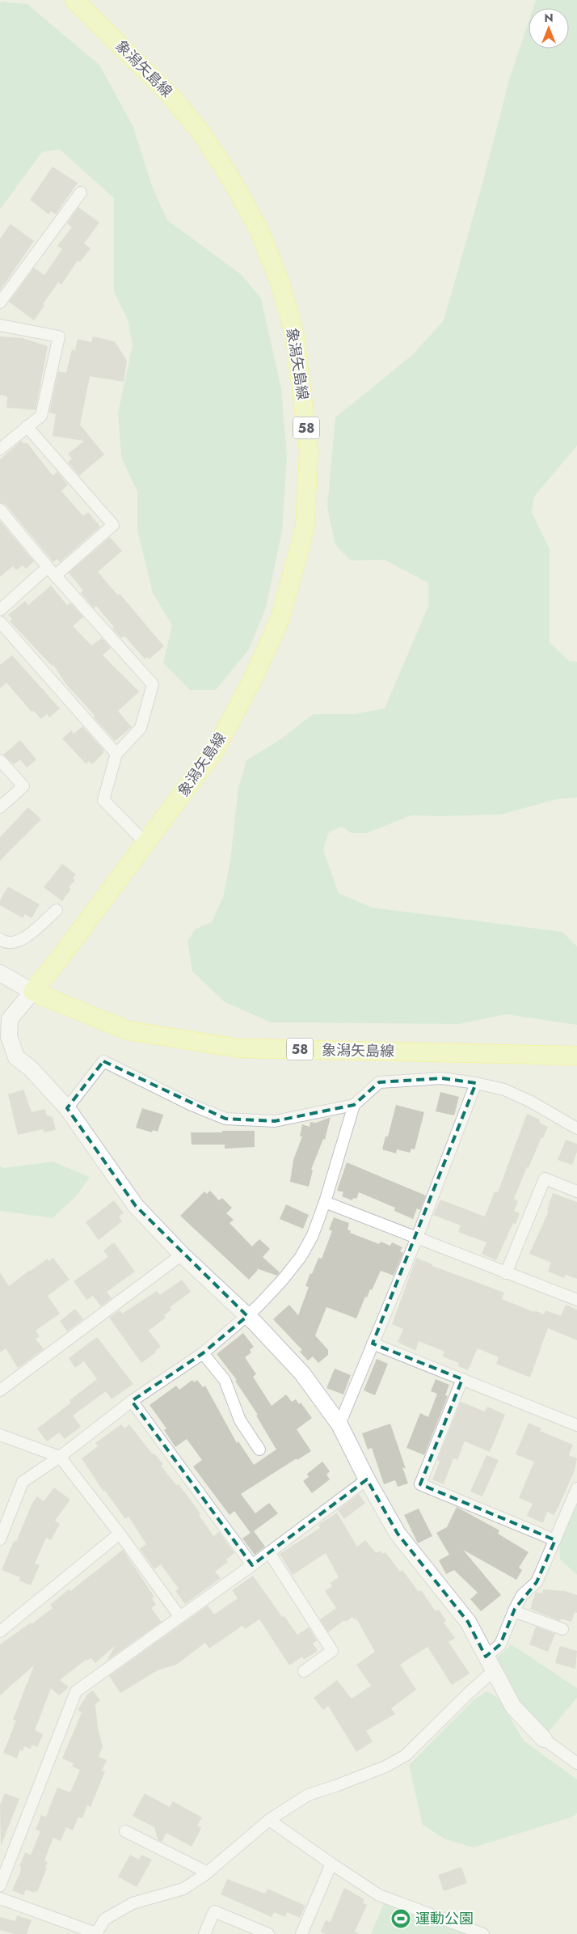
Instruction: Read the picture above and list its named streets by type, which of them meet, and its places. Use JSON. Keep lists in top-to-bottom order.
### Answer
{
  "streets": {
    "main road": ["象潟矢島線", "58"]
  },
  "places": {
    "sports": ["運動公園"]
  },
  "north": "top"
}
